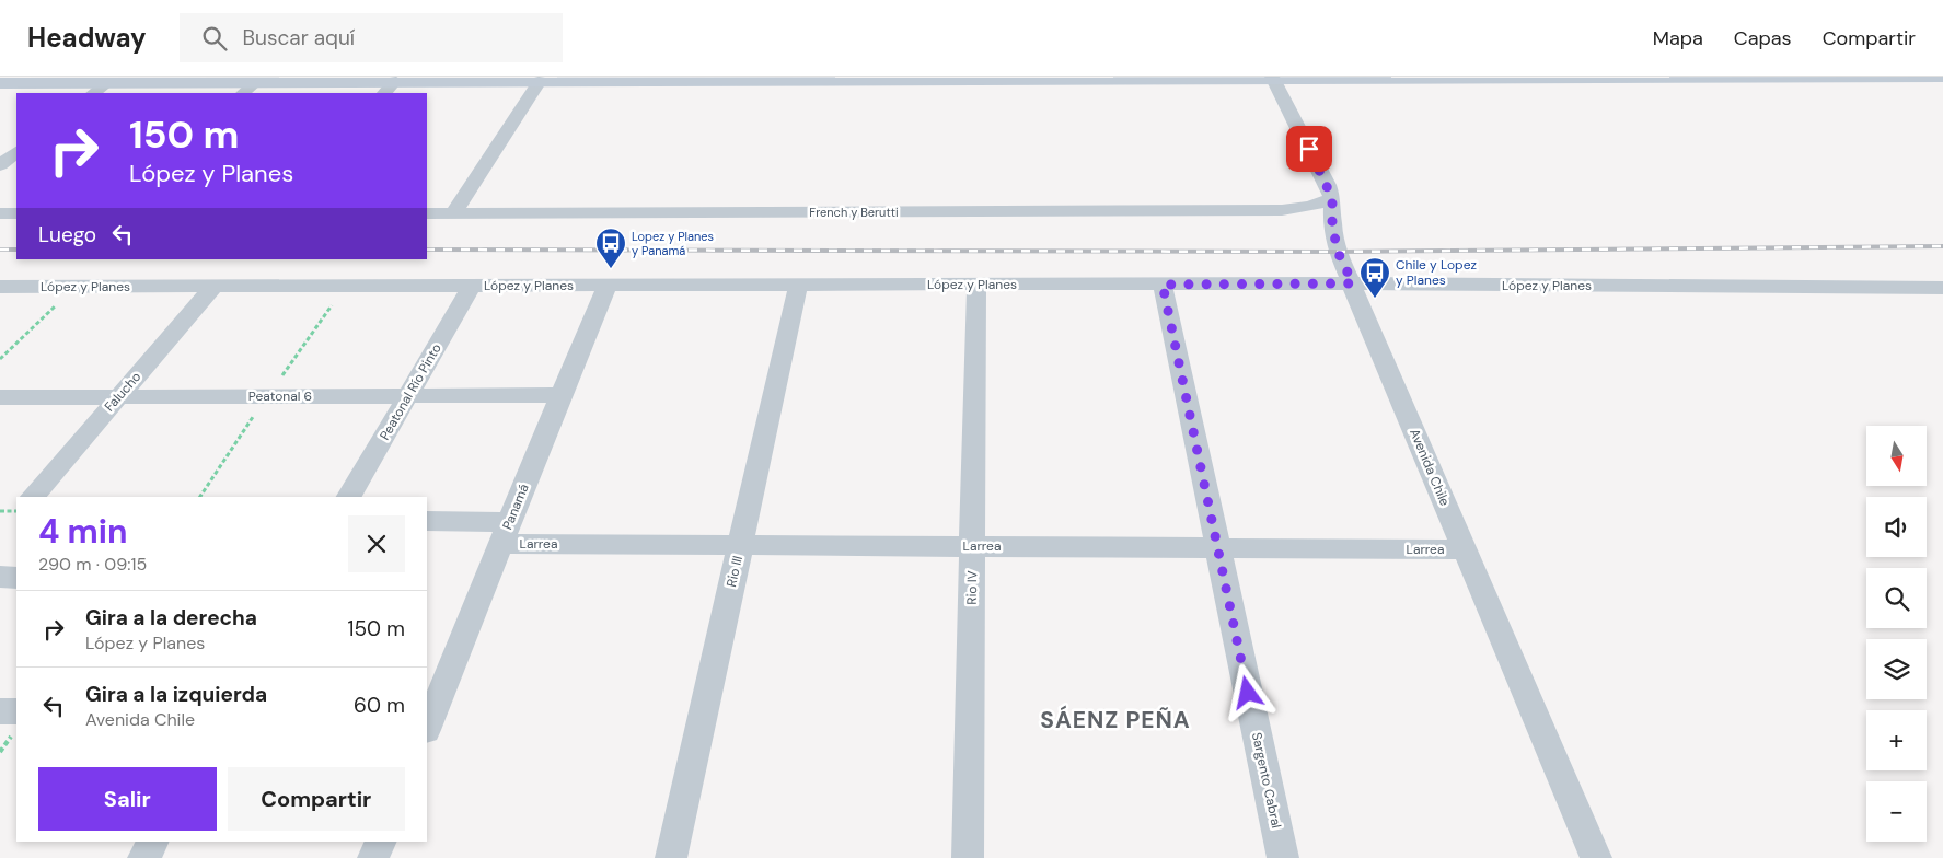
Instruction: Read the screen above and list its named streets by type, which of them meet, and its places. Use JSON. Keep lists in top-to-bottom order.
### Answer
{
  "streets": {
    "street": [
      "French y Berutti",
      "López y Planes",
      "Falucho",
      "Peatonal Río Pinto",
      "Peatonal 6",
      "Avenida Chile",
      "Panamá",
      "Larrea",
      "Rio III",
      "Rio IV",
      "Sargento Cabral"
    ]
  },
  "crossings": [
    ["French y Berutti", "Avenida Chile"],
    ["López y Planes", "Falucho"],
    ["López y Planes", "Peatonal Río Pinto"],
    ["López y Planes", "Avenida Chile"],
    ["López y Planes", "Panamá"],
    ["López y Planes", "Rio III"],
    ["López y Planes", "Rio IV"],
    ["López y Planes", "Sargento Cabral"],
    ["Falucho", "Peatonal 6"],
    ["Peatonal Río Pinto", "Peatonal 6"],
    ["Peatonal 6", "Panamá"],
    ["Avenida Chile", "Larrea"],
    ["Panamá", "Larrea"],
    ["Larrea", "Rio III"],
    ["Larrea", "Rio IV"],
    ["Larrea", "Sargento Cabral"]
  ],
  "districts": ["SÁENZ PEÑA"],
  "places": {
    "bus stop": ["Lopez y Planes y Panamá", "Chile y Lopez y Planes"]
  },
  "north": "bottom",
  "page": {
    "header": "Headway",
    "search": "Buscar aquí",
    "nav": ["Mapa", "Capas", "Compartir"],
    "turn": ["150 m", "López y Planes"],
    "then": "Luego",
    "map_buttons": ["+", "−"],
    "heading": ["4 min", "290 m · 09:15"],
    "list": [
      {
        "name": "Gira a la derecha",
        "note": "López y Planes",
        "value": "150 m"
      },
      {
        "name": "Gira a la izquierda",
        "note": "Avenida Chile",
        "value": "60 m"
      }
    ],
    "buttons": ["Salir", "Compartir"]
  }
}
